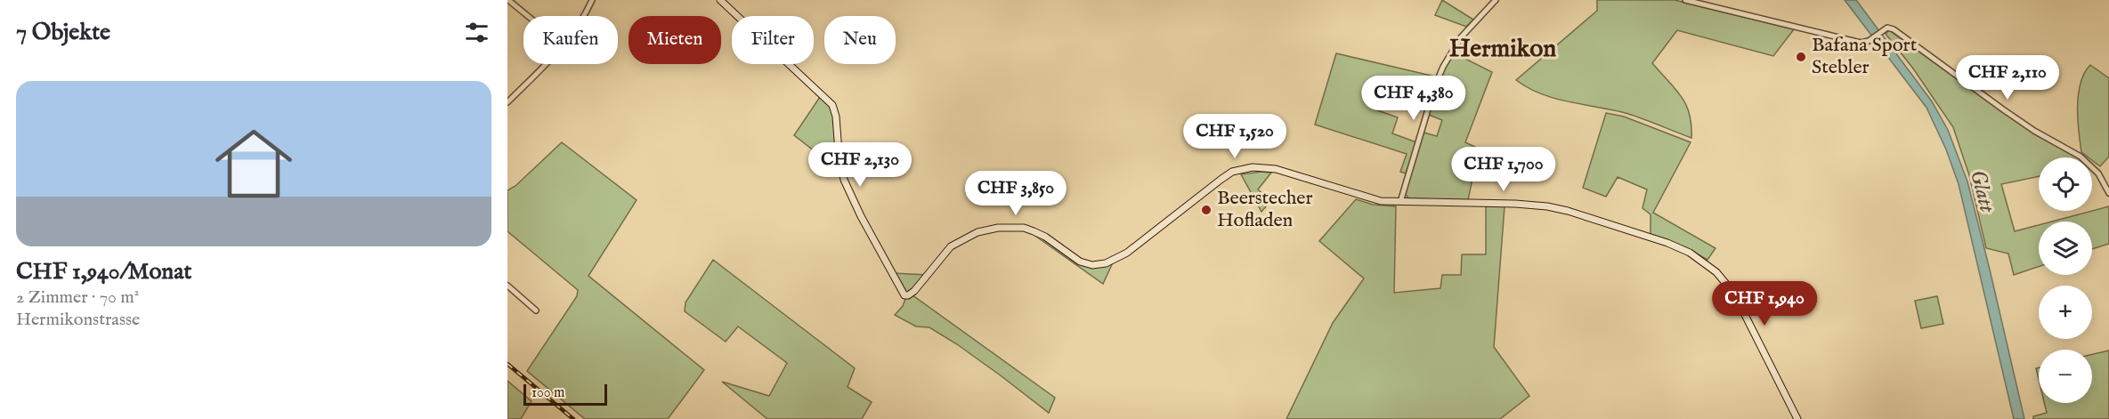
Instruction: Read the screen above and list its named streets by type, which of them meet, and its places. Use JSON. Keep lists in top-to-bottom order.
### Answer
{
  "districts": ["Hermikon"],
  "water": ["Glatt"],
  "places": ["Bafana Sport Stebler", "Beerstecher Hofladen"],
  "scale_bar": "100 m",
  "page": {
    "heading": "7 Objekte",
    "chip": [
      "Kaufen",
      "Mieten",
      "Filter",
      "Neu"
    ],
    "price": [
      "CHF 2,110",
      "CHF 4,380",
      "CHF 1,520",
      "CHF 2,130",
      "CHF 1,700",
      "CHF 3,850",
      "CHF 1,940"
    ],
    "list": [
      {
        "name": "CHF 1,940/Monat",
        "note": "2 Zimmer · 70 m² · Hermikonstrasse"
      }
    ],
    "map_buttons": ["+", "−"],
    "scale": "100 m"
  }
}
